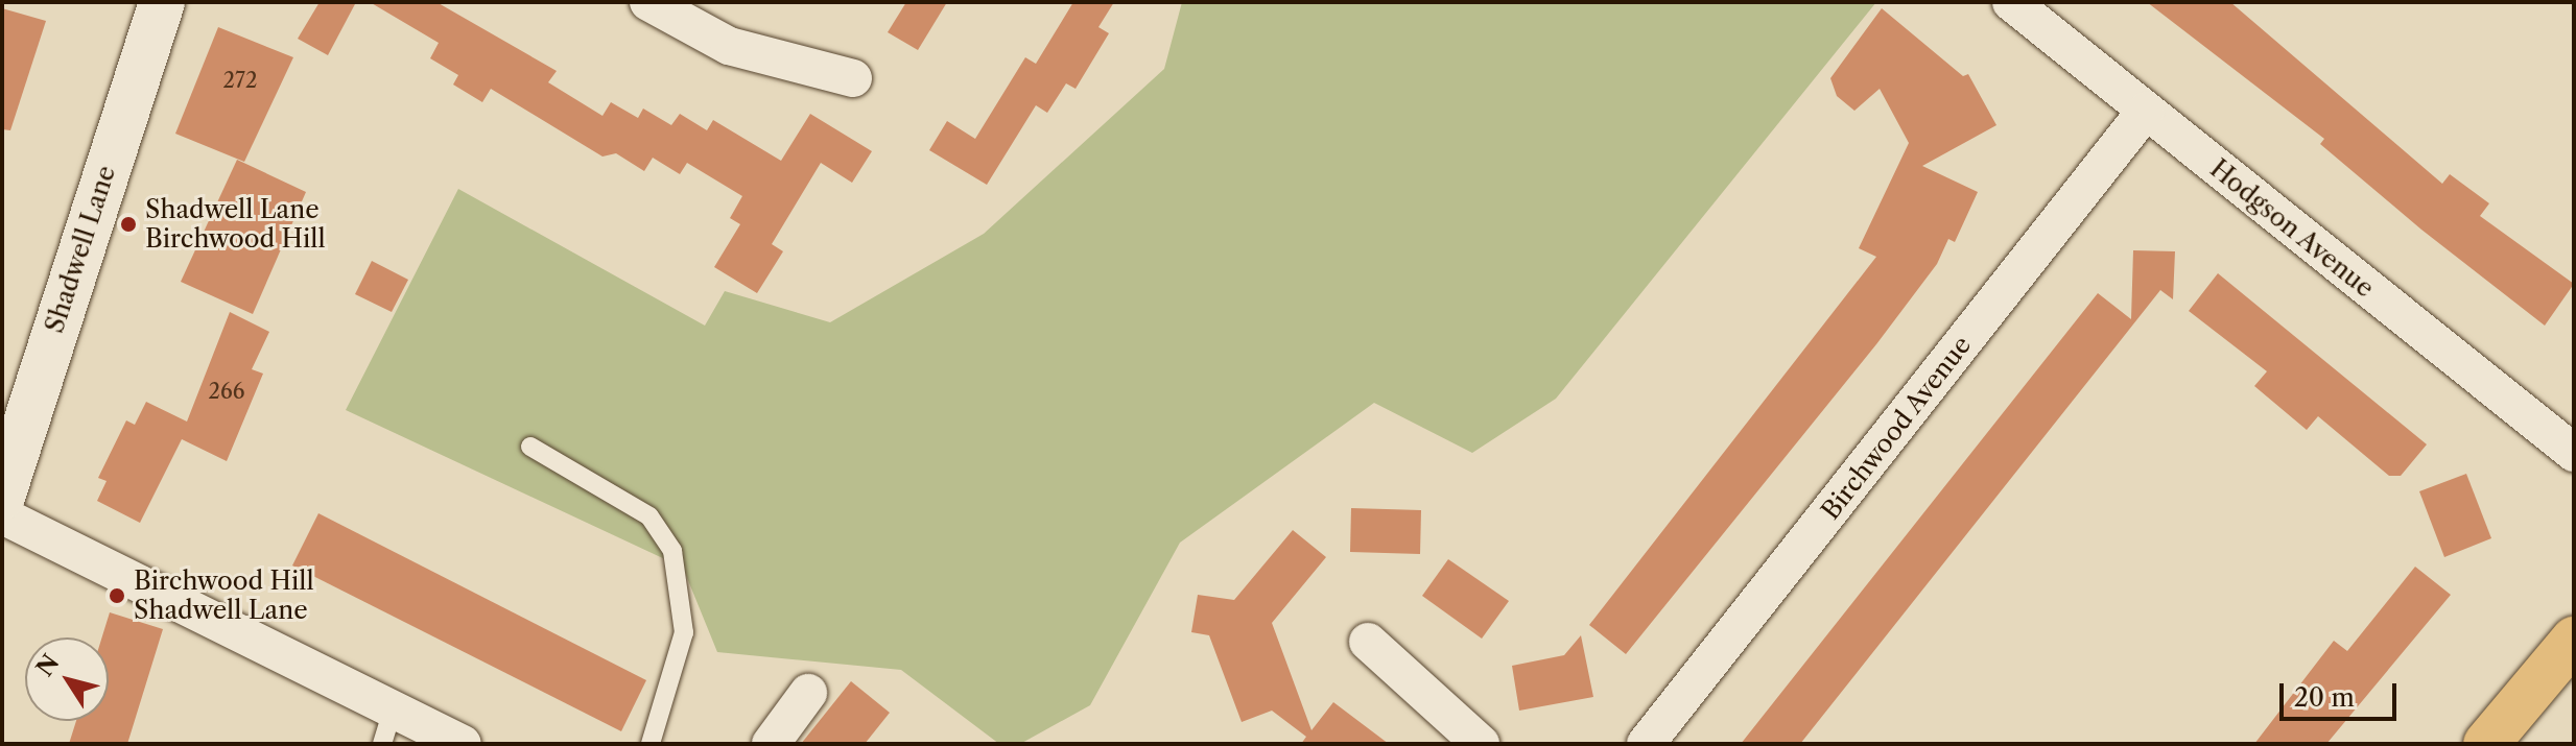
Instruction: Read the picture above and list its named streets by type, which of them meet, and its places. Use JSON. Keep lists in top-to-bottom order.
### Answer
{
  "streets": {
    "street": ["Hodgson Avenue", "Shadwell Lane", "Birchwood Avenue"]
  },
  "crossings": [
    ["Hodgson Avenue", "Birchwood Avenue"]
  ],
  "places": ["Shadwell Lane Birchwood Hill", "Birchwood Hill Shadwell Lane"],
  "house_numbers": ["272", "266"],
  "scale_bar": "20 m",
  "north": "top left"
}
